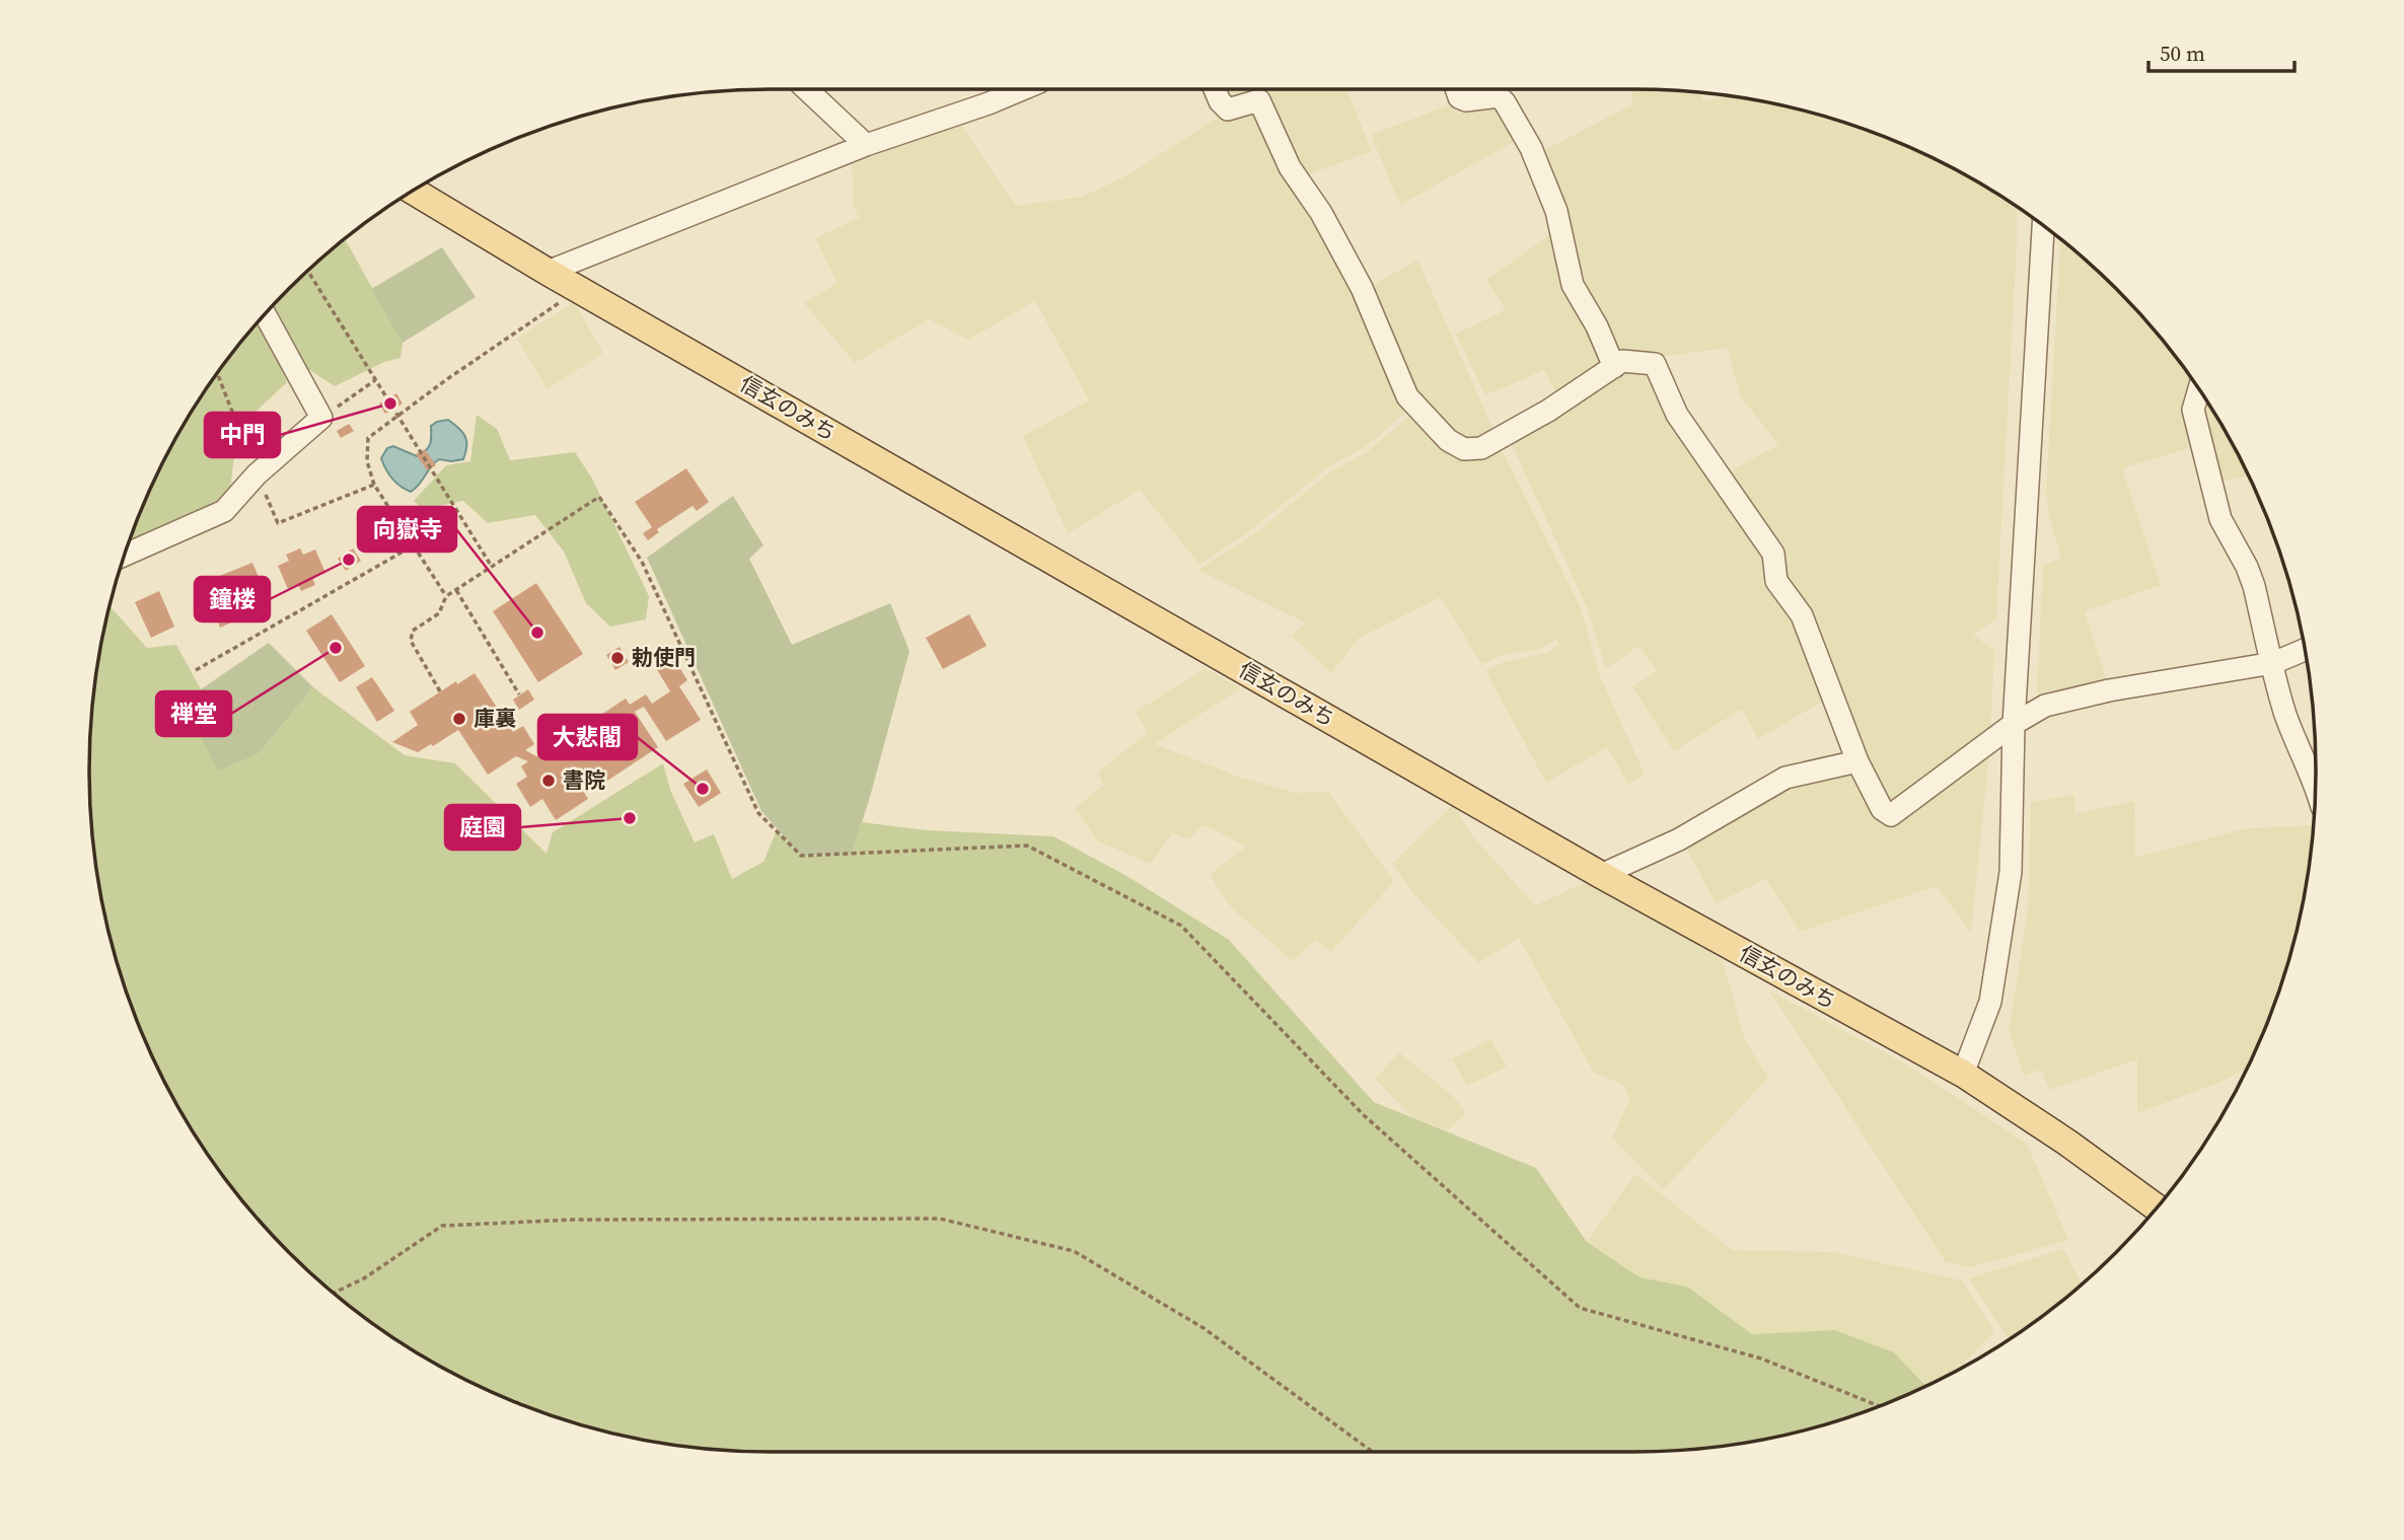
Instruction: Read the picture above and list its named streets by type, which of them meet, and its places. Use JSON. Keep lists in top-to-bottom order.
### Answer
{
  "streets": {
    "main road": ["信玄のみち"]
  },
  "places": [
    "中門",
    "鐘楼",
    "向嶽寺",
    "禅堂",
    "勅使門",
    "庫裏",
    "書院",
    "大悲閣",
    "庭園"
  ],
  "scale_bar": "50 m"
}
